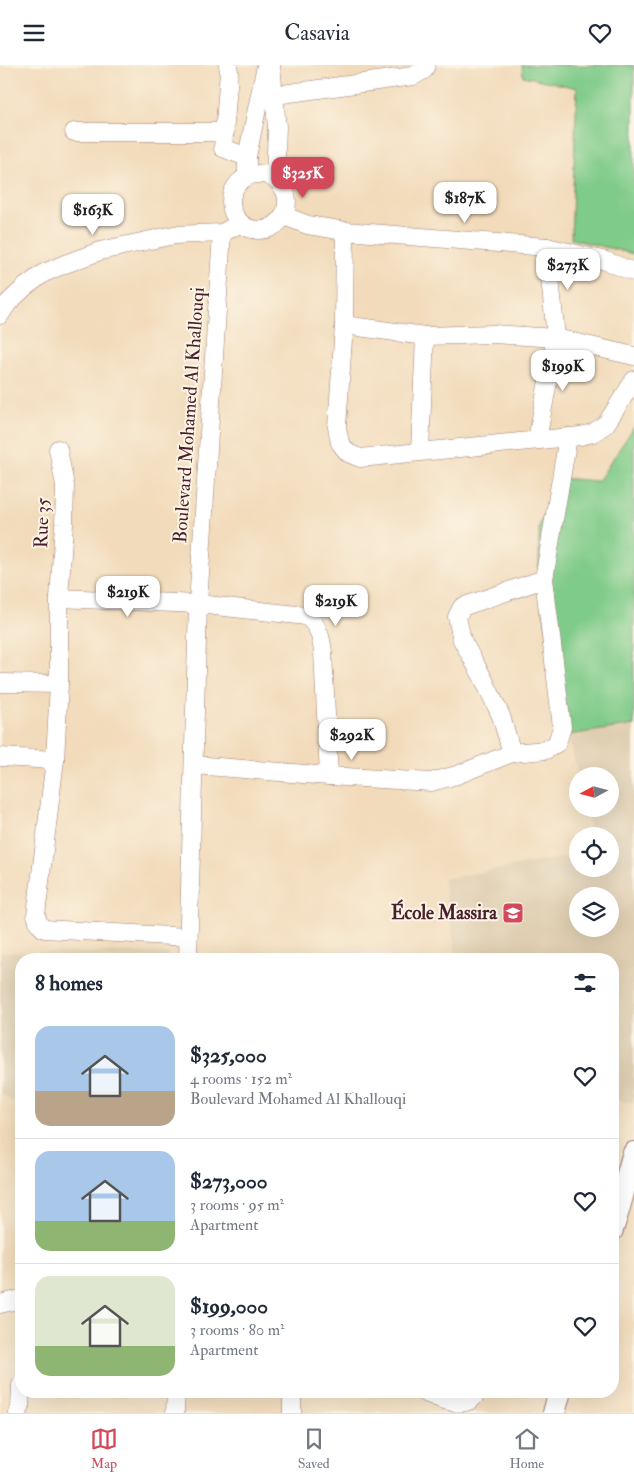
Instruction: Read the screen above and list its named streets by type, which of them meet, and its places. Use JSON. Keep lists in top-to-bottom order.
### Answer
{
  "streets": {
    "street": ["Boulevard Mohamed Al Khallouqi", "Rue 35"]
  },
  "crossings": [
    ["Boulevard Mohamed Al Khallouqi", "Rue 35"]
  ],
  "places": {
    "school or university": ["École Massira"]
  },
  "north": "left",
  "page": {
    "header": "Casavia",
    "price": [
      "$325K",
      "$187K",
      "$163K",
      "$273K",
      "$199K",
      "$219K",
      "$219K",
      "$292K"
    ],
    "heading": "8 homes",
    "list": [
      {
        "name": "$325,000",
        "note": "4 rooms · 152 m² · Boulevard Mohamed Al Khallouqi"
      },
      {
        "name": "$273,000",
        "note": "3 rooms · 95 m² · Apartment"
      },
      {
        "name": "$199,000",
        "note": "3 rooms · 80 m² · Apartment"
      }
    ],
    "tabs": ["Map", "Saved", "Home"]
  }
}
